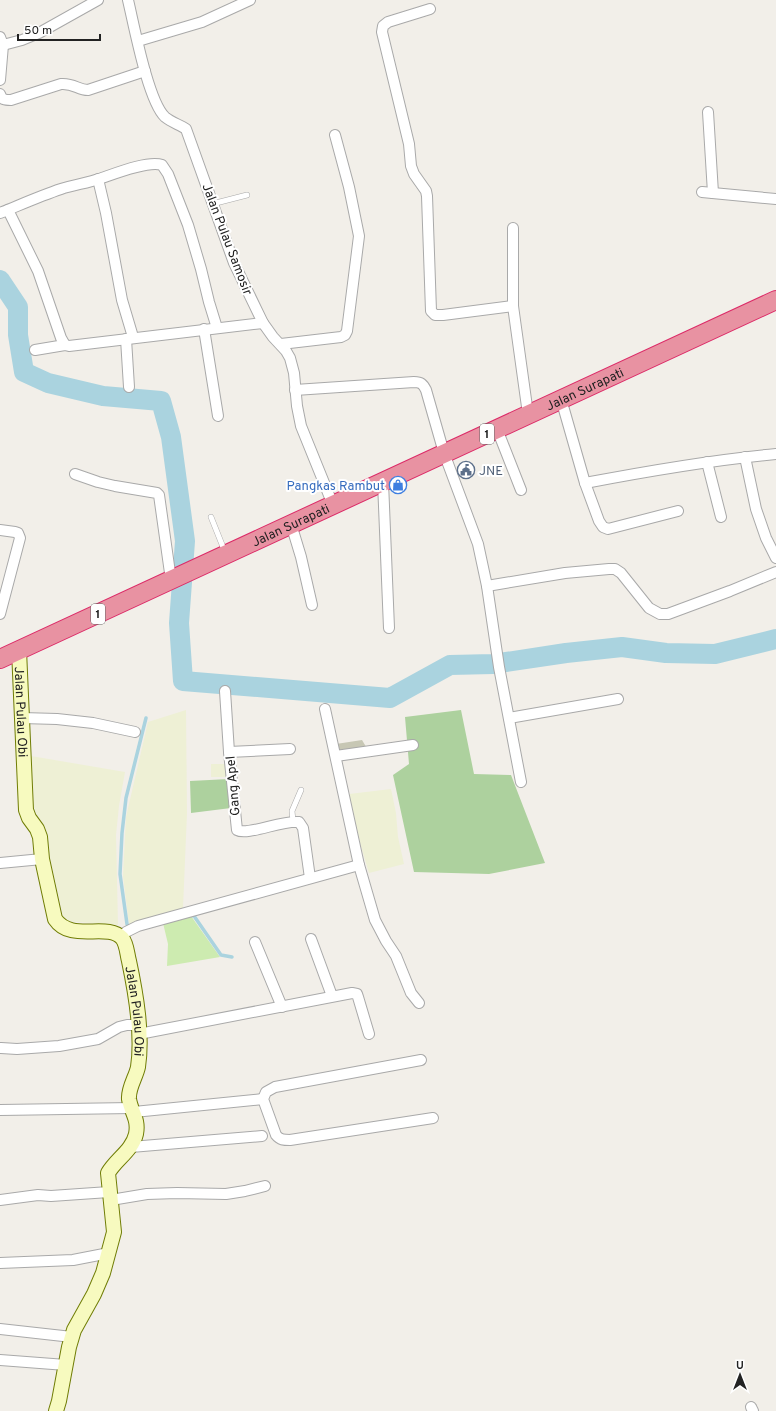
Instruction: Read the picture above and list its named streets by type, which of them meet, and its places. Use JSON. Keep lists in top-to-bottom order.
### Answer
{
  "streets": {
    "highway": ["Jalan Surapati", "1"],
    "street": ["Jalan Pulau Samosir", "Jalan Pulau Obi", "Gang Apel"]
  },
  "crossings": [
    ["Jalan Pulau Samosir", "Jalan Surapati"],
    ["Jalan Surapati", "Jalan Pulau Obi"]
  ],
  "places": {
    "public building": ["JNE"],
    "shop": ["Pangkas Rambut"]
  },
  "scale_bar": "50 m",
  "north": "top"
}
